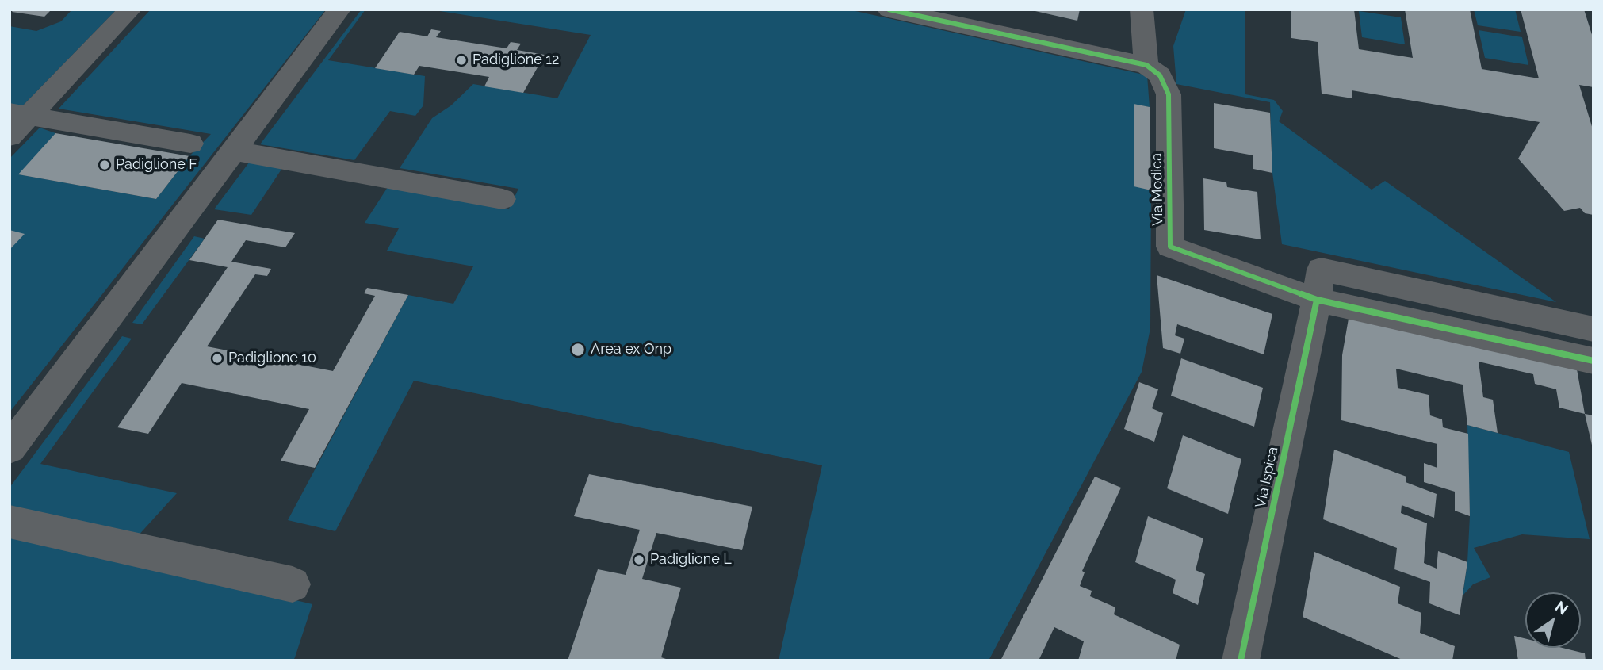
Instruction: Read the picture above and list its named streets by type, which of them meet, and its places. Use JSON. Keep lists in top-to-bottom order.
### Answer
{
  "streets": {
    "street": ["Via Modica", "Via Ispica"]
  },
  "crossings": [
    ["Via Modica", "Via Ispica"]
  ],
  "places": [
    "Padiglione 12",
    "Padiglione F",
    "Area ex Onp",
    "Padiglione 10",
    "Padiglione L"
  ],
  "north": "top right"
}
